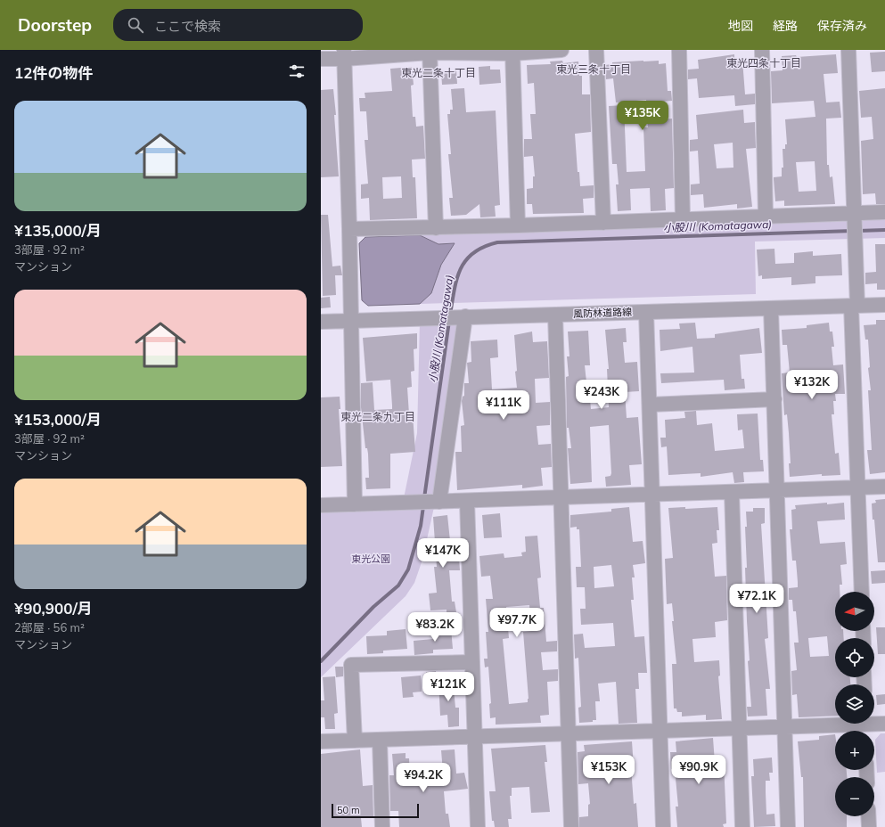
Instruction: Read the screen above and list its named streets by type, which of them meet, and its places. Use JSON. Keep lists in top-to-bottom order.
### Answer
{
  "streets": {
    "street": ["風防林道路線"]
  },
  "districts": [
    "東光四条十丁目",
    "東光三条十丁目",
    "東光二条十丁目",
    "東光二条九丁目"
  ],
  "water": ["小股川 (Komatagawa)"],
  "parks": ["東光公園"],
  "scale_bar": "50 m",
  "north": "left",
  "page": {
    "header": "Doorstep",
    "search": "ここで検索",
    "nav": ["地図", "経路", "保存済み"],
    "heading": "12件の物件",
    "list": [
      {
        "name": "¥135,000/月",
        "note": "3部屋 · 92 m² · マンション"
      },
      {
        "name": "¥153,000/月",
        "note": "3部屋 · 92 m² · マンション"
      },
      {
        "name": "¥90,900/月",
        "note": "2部屋 · 56 m² · マンション"
      }
    ],
    "price": [
      "¥135K",
      "¥132K",
      "¥243K",
      "¥111K",
      "¥147K",
      "¥72.1K",
      "¥97.7K",
      "¥83.2K",
      "¥121K",
      "¥153K",
      "¥90.9K",
      "¥94.2K"
    ],
    "map_buttons": ["+", "−"],
    "scale": "50 m"
  }
}
